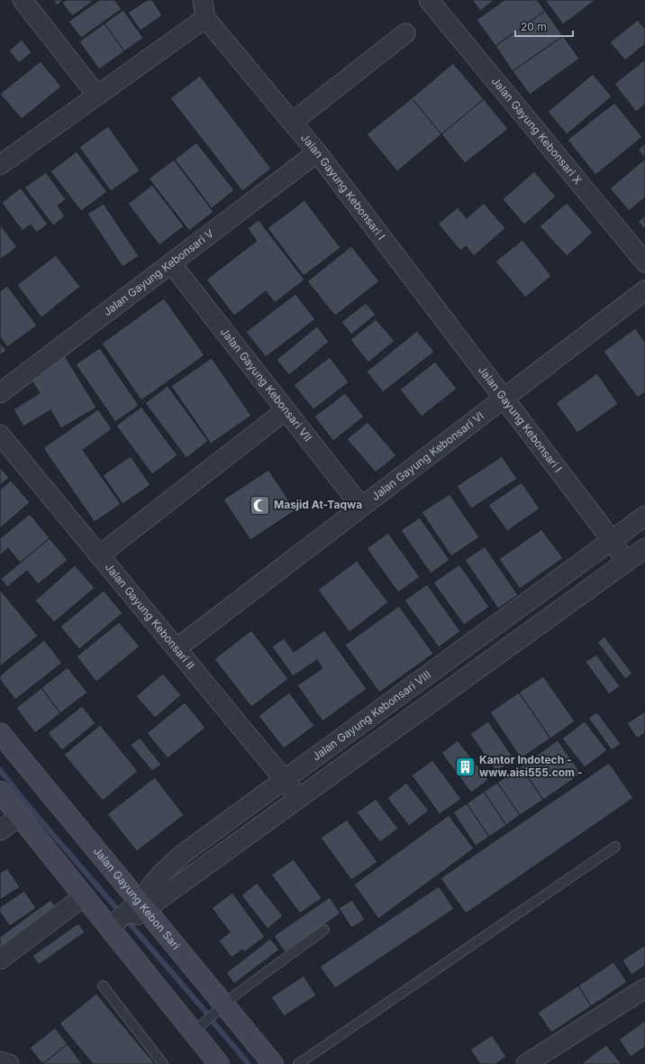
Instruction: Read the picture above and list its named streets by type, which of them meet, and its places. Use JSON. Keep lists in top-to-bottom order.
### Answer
{
  "streets": {
    "main road": ["Jalan Gayung Kebon Sari"],
    "street": [
      "Jalan Gayung Kebonsari X",
      "Jalan Gayung Kebonsari I",
      "Jalan Gayung Kebonsari V",
      "Jalan Gayung Kebonsari VII",
      "Jalan Gayung Kebonsari VI",
      "Jalan Gayung Kebonsari II",
      "Jalan Gayung Kebonsari VIII"
    ]
  },
  "crossings": [
    ["Jalan Gayung Kebonsari I", "Jalan Gayung Kebonsari V"],
    ["Jalan Gayung Kebonsari I", "Jalan Gayung Kebonsari VI"],
    ["Jalan Gayung Kebonsari I", "Jalan Gayung Kebonsari VIII"],
    ["Jalan Gayung Kebonsari V", "Jalan Gayung Kebonsari VII"],
    ["Jalan Gayung Kebonsari VII", "Jalan Gayung Kebonsari VI"],
    ["Jalan Gayung Kebonsari VI", "Jalan Gayung Kebonsari II"],
    ["Jalan Gayung Kebonsari II", "Jalan Gayung Kebonsari VIII"],
    ["Jalan Gayung Kebonsari VIII", "Jalan Gayung Kebon Sari"]
  ],
  "places": {
    "mosque": ["Masjid At-Taqwa"],
    "building": ["Kantor Indotech - www.aisi555.com -"]
  },
  "scale_bar": "20 m"
}
